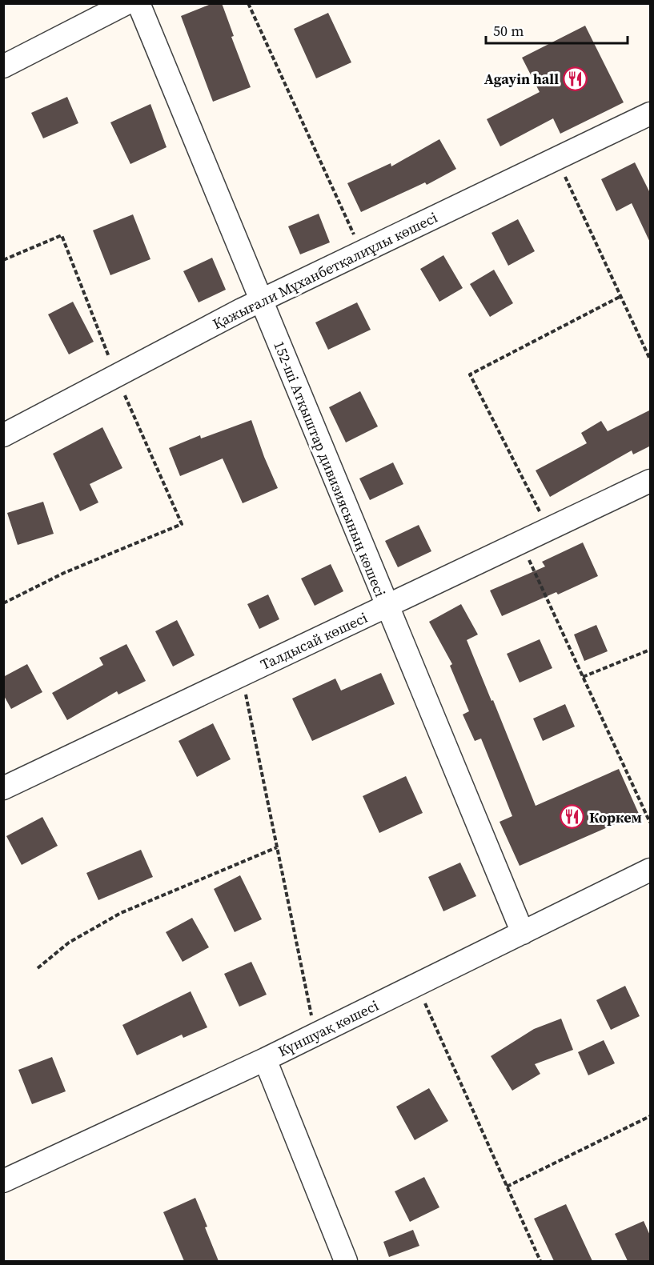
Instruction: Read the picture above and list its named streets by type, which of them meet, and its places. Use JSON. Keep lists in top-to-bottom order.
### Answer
{
  "streets": {
    "street": [
      "Қажығали Мұханбетқалиұлы көшесі",
      "152-ші Атқыштар дивизиясының көшесі",
      "Талдысай көшесі",
      "Күншуақ көшесі"
    ]
  },
  "crossings": [
    ["Қажығали Мұханбетқалиұлы көшесі", "152-ші Атқыштар дивизиясының көшесі"],
    ["152-ші Атқыштар дивизиясының көшесі", "Талдысай көшесі"],
    ["152-ші Атқыштар дивизиясының көшесі", "Күншуақ көшесі"]
  ],
  "places": {
    "restaurant": ["Agayin hall", "Коркем"]
  },
  "scale_bar": "50 m"
}
